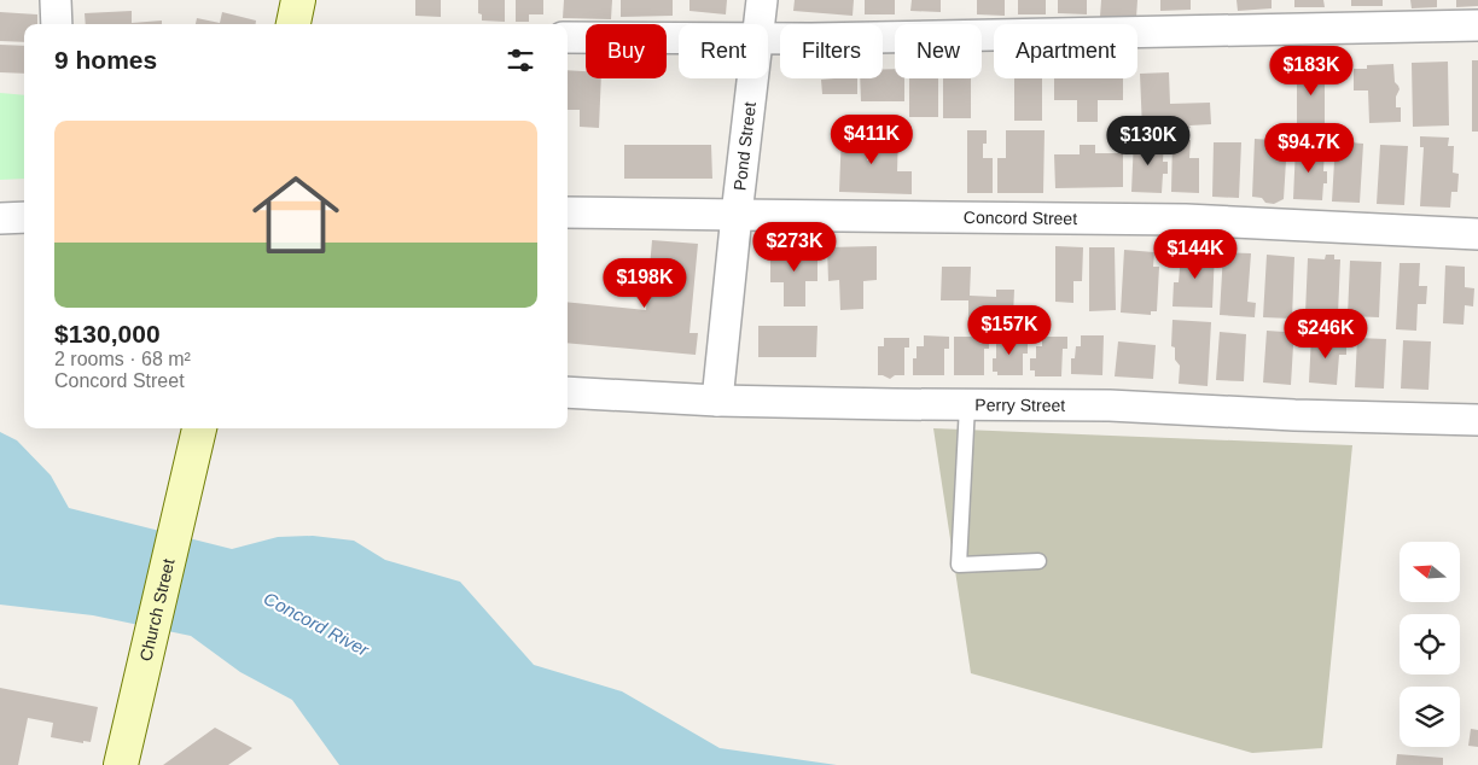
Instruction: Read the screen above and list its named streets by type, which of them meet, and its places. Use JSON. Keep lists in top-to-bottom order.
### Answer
{
  "streets": {
    "main road": ["Church Street"],
    "street": ["Pond Street", "Concord Street", "Perry Street"]
  },
  "crossings": [
    ["Pond Street", "Concord Street"],
    ["Pond Street", "Perry Street"]
  ],
  "water": ["Concord River"],
  "north": "left",
  "page": {
    "chip": [
      "Buy",
      "Rent",
      "Filters",
      "New",
      "Apartment"
    ],
    "heading": "9 homes",
    "price": [
      "$183K",
      "$411K",
      "$130K",
      "$94.7K",
      "$273K",
      "$144K",
      "$198K",
      "$157K",
      "$246K"
    ],
    "list": [
      {
        "name": "$130,000",
        "note": "2 rooms · 68 m² · Concord Street"
      }
    ]
  }
}
